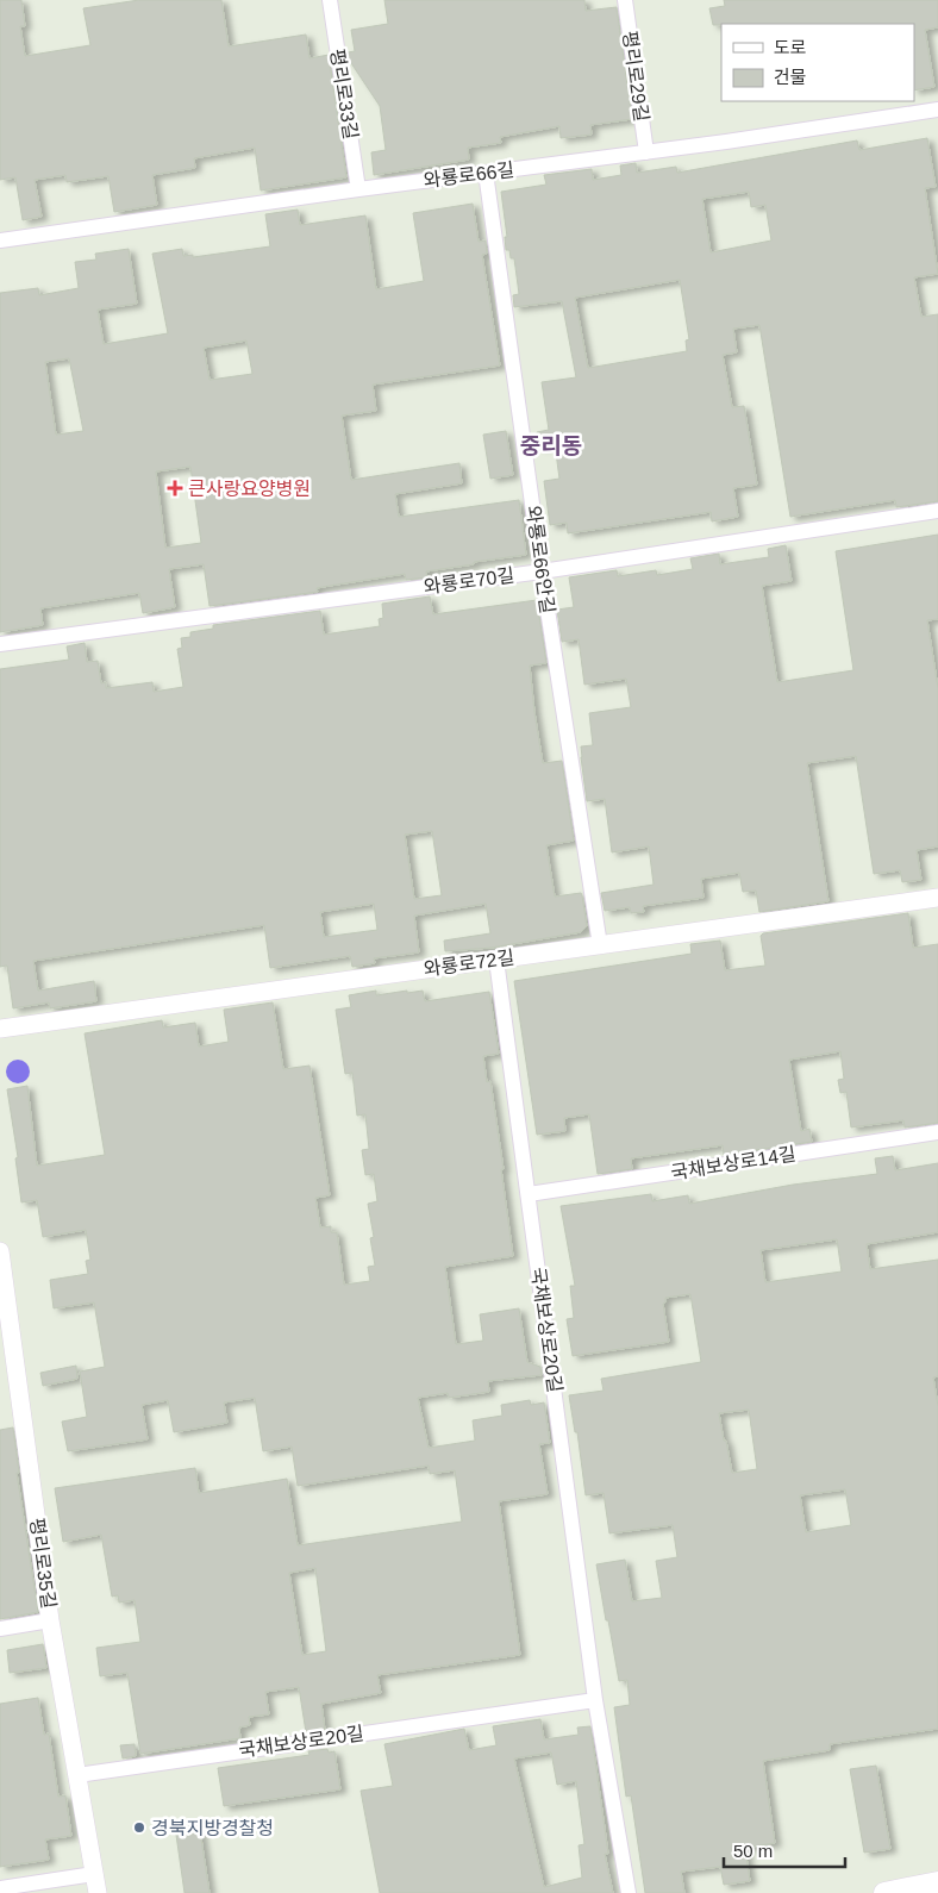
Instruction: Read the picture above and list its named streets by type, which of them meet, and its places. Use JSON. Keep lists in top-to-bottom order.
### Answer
{
  "streets": {
    "street": [
      "평리로29길",
      "평리로33길",
      "와룡로66길",
      "와룡로66안길",
      "와룡로70길",
      "와룡로72길",
      "국채보상로14길",
      "국채보상로20길",
      "평리로35길"
    ]
  },
  "crossings": [
    ["평리로29길", "와룡로66길"],
    ["평리로33길", "와룡로66길"],
    ["와룡로66길", "와룡로66안길"],
    ["와룡로66안길", "와룡로70길"],
    ["와룡로66안길", "와룡로72길"],
    ["와룡로72길", "국채보상로20길"],
    ["국채보상로14길", "국채보상로20길"],
    ["국채보상로20길", "평리로35길"]
  ],
  "districts": ["중리동"],
  "places": {
    "health": ["큰사랑요양병원"],
    "other": ["경북지방경찰청"]
  },
  "legend": ["도로", "건물"],
  "scale_bar": "50 m"
}
